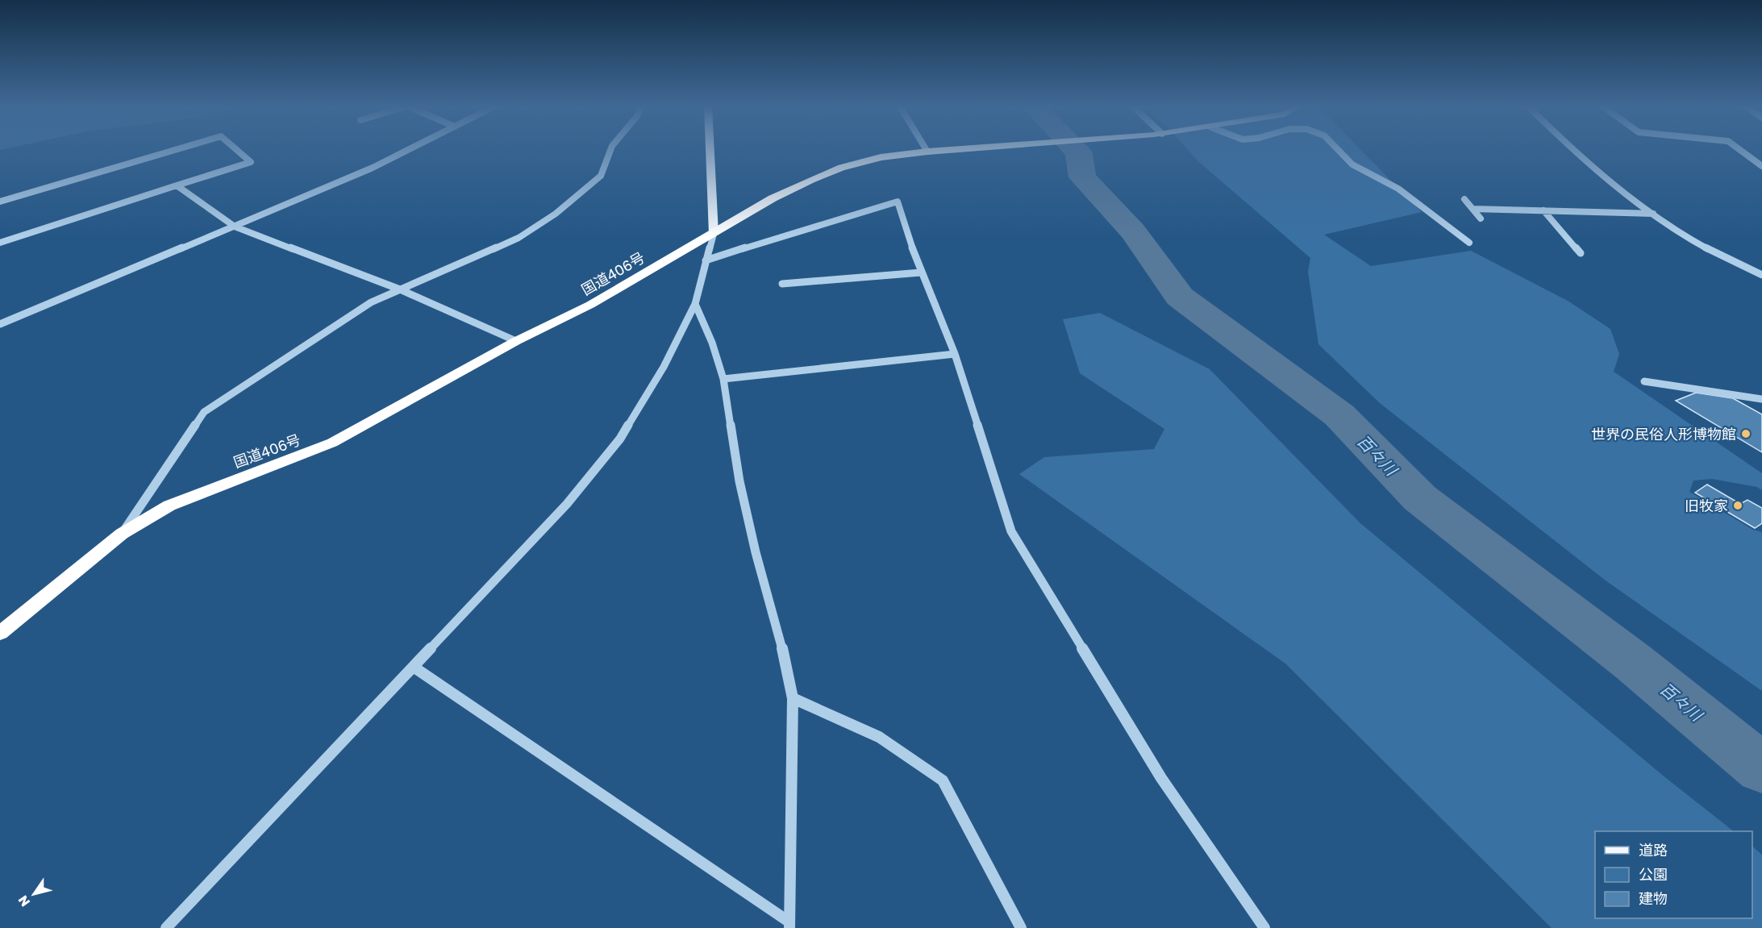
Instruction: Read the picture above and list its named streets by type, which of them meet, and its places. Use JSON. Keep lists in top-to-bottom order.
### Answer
{
  "streets": {
    "highway": ["国道406号"]
  },
  "water": ["百々川"],
  "places": ["世界の民俗人形博物館", "旧牧家"],
  "legend": ["道路", "公園", "建物"],
  "north": "bottom left"
}
